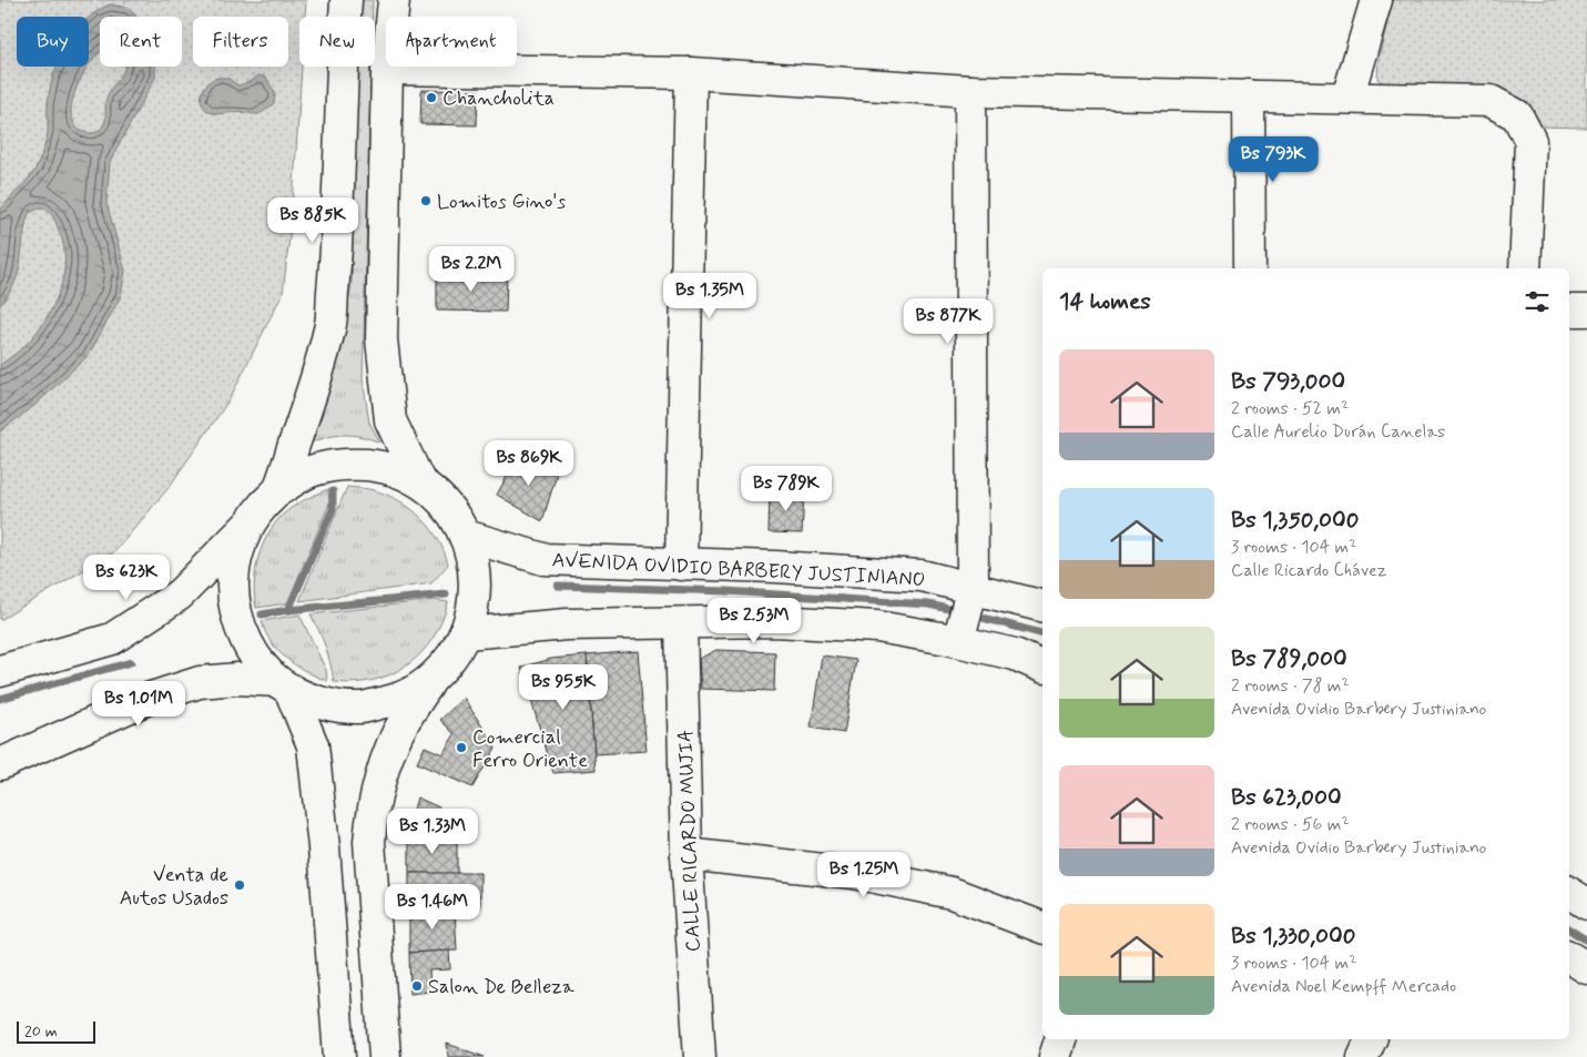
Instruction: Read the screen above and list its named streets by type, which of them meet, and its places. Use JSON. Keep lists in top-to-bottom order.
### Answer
{
  "streets": {
    "street": ["AVENIDA OVIDIO BARBERY JUSTINIANO", "CALLE RICARDO MUJIA"]
  },
  "crossings": [
    ["AVENIDA OVIDIO BARBERY JUSTINIANO", "CALLE RICARDO MUJIA"]
  ],
  "places": [
    "Chancholita",
    "Lomitos Gino's",
    "Comercial Ferro Oriente",
    "Venta de Autos Usados",
    "Salon De Belleza"
  ],
  "scale_bar": "20 m",
  "page": {
    "chip": [
      "Buy",
      "Rent",
      "Filters",
      "New",
      "Apartment"
    ],
    "price": [
      "Bs 793K",
      "Bs 885K",
      "Bs 2.2M",
      "Bs 1.35M",
      "Bs 877K",
      "Bs 869K",
      "Bs 789K",
      "Bs 623K",
      "Bs 2.53M",
      "Bs 955K",
      "Bs 1.01M",
      "Bs 1.33M",
      "Bs 1.25M",
      "Bs 1.46M"
    ],
    "heading": "14 homes",
    "list": [
      {
        "name": "Bs 793,000",
        "note": "2 rooms · 52 m² · Calle Aurelio Durán Canelas"
      },
      {
        "name": "Bs 1,350,000",
        "note": "3 rooms · 104 m² · Calle Ricardo Chávez"
      },
      {
        "name": "Bs 789,000",
        "note": "2 rooms · 78 m² · Avenida Ovidio Barbery Justiniano"
      },
      {
        "name": "Bs 623,000",
        "note": "2 rooms · 56 m² · Avenida Ovidio Barbery Justiniano"
      },
      {
        "name": "Bs 1,330,000",
        "note": "3 rooms · 104 m² · Avenida Noel Kempff Mercado"
      }
    ],
    "scale": "20 m"
  }
}
